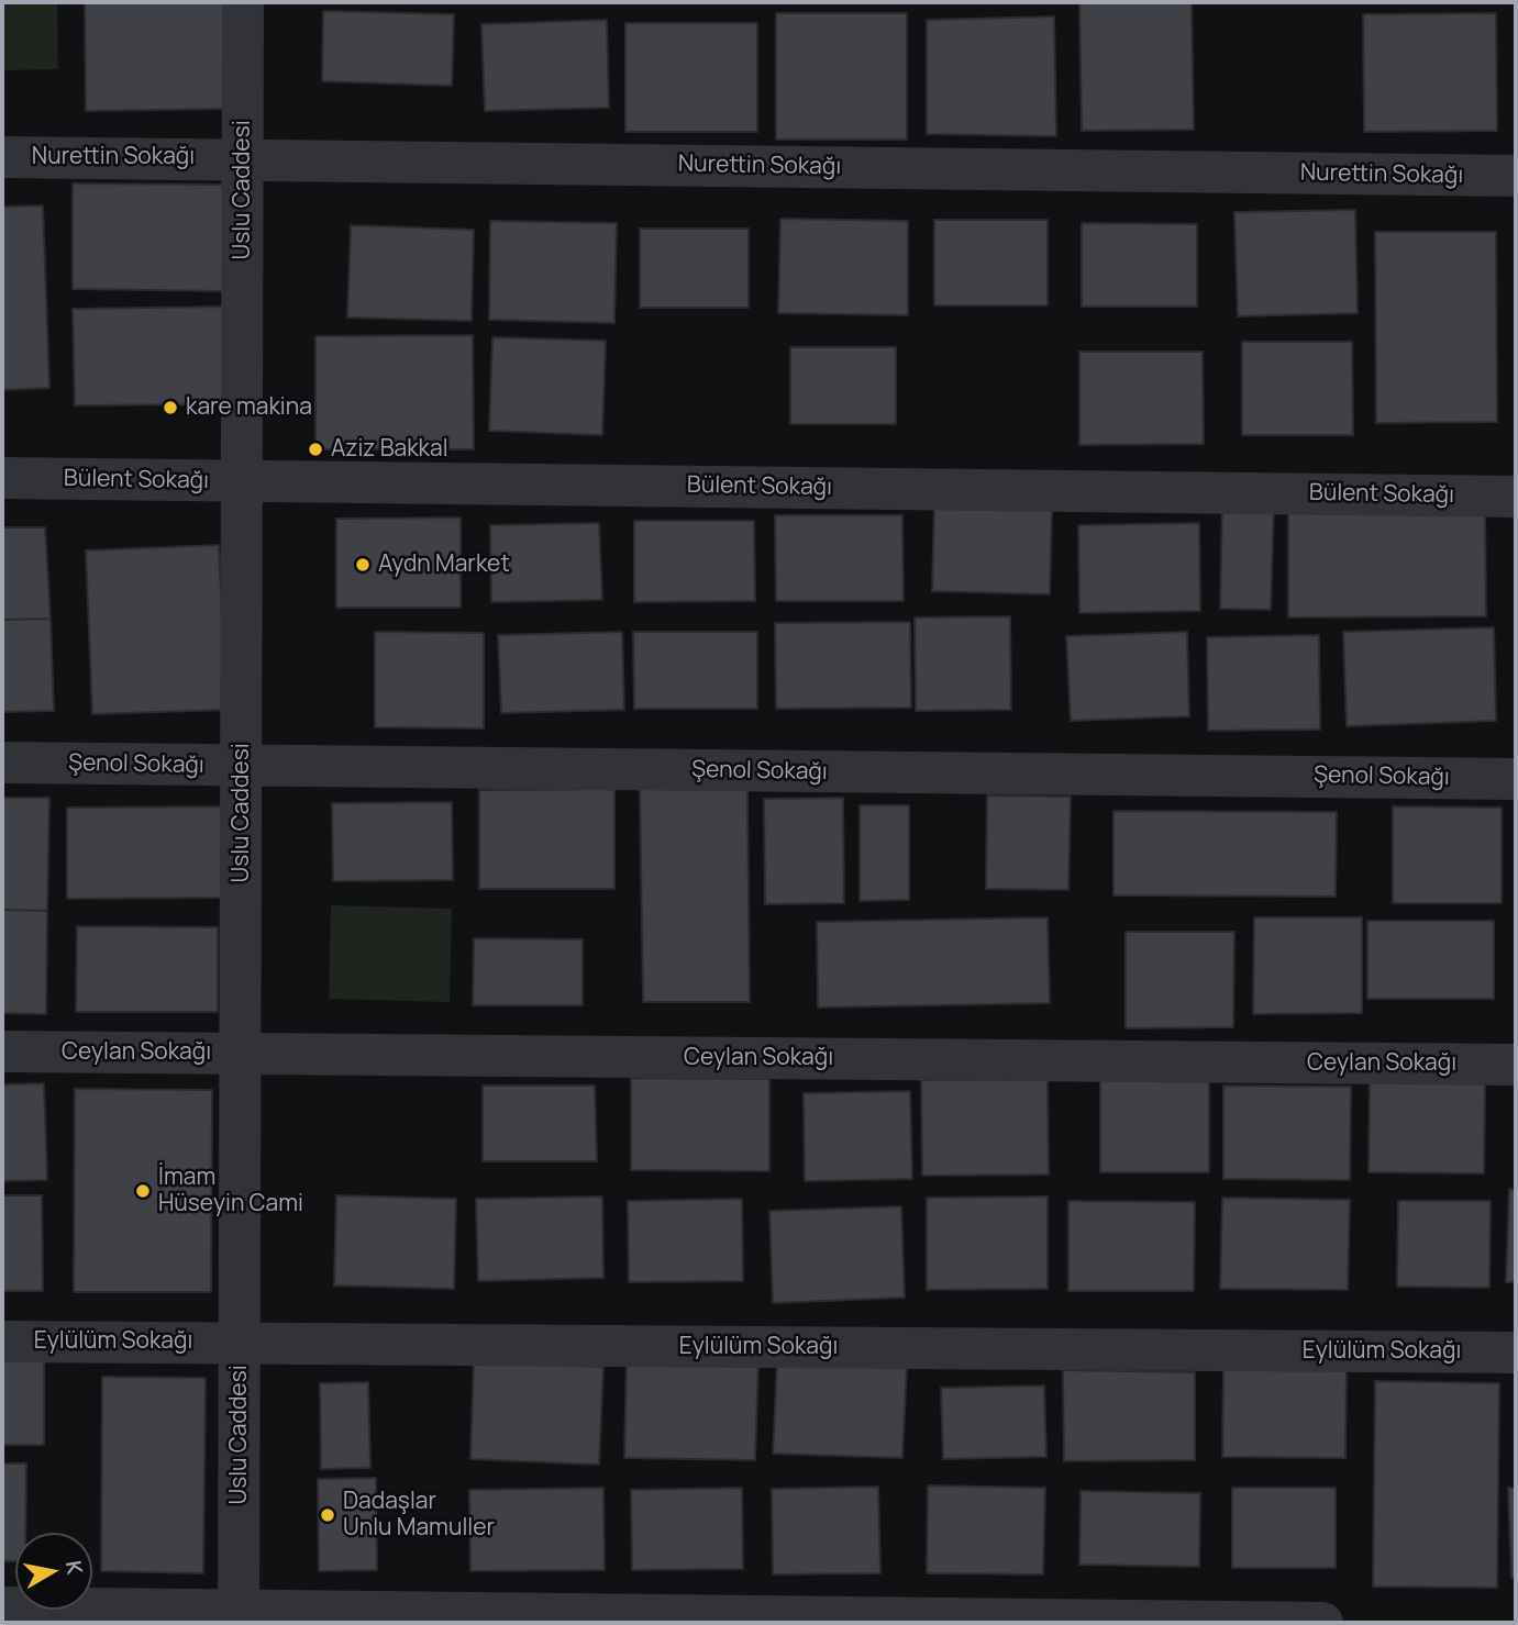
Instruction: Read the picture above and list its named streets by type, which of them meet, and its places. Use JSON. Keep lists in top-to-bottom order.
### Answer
{
  "streets": {
    "street": [
      "Nurettin Sokağı",
      "Uslu Caddesi",
      "Bülent Sokağı",
      "Şenol Sokağı",
      "Ceylan Sokağı",
      "Eylülüm Sokağı"
    ]
  },
  "crossings": [
    ["Nurettin Sokağı", "Uslu Caddesi"],
    ["Uslu Caddesi", "Bülent Sokağı"],
    ["Uslu Caddesi", "Şenol Sokağı"],
    ["Uslu Caddesi", "Ceylan Sokağı"],
    ["Uslu Caddesi", "Eylülüm Sokağı"]
  ],
  "places": [
    "kare makina",
    "Aziz Bakkal",
    "Aydn Market",
    "İmam Hüseyin Cami",
    "Dadaşlar Unlu Mamuller"
  ],
  "north": "right"
}
